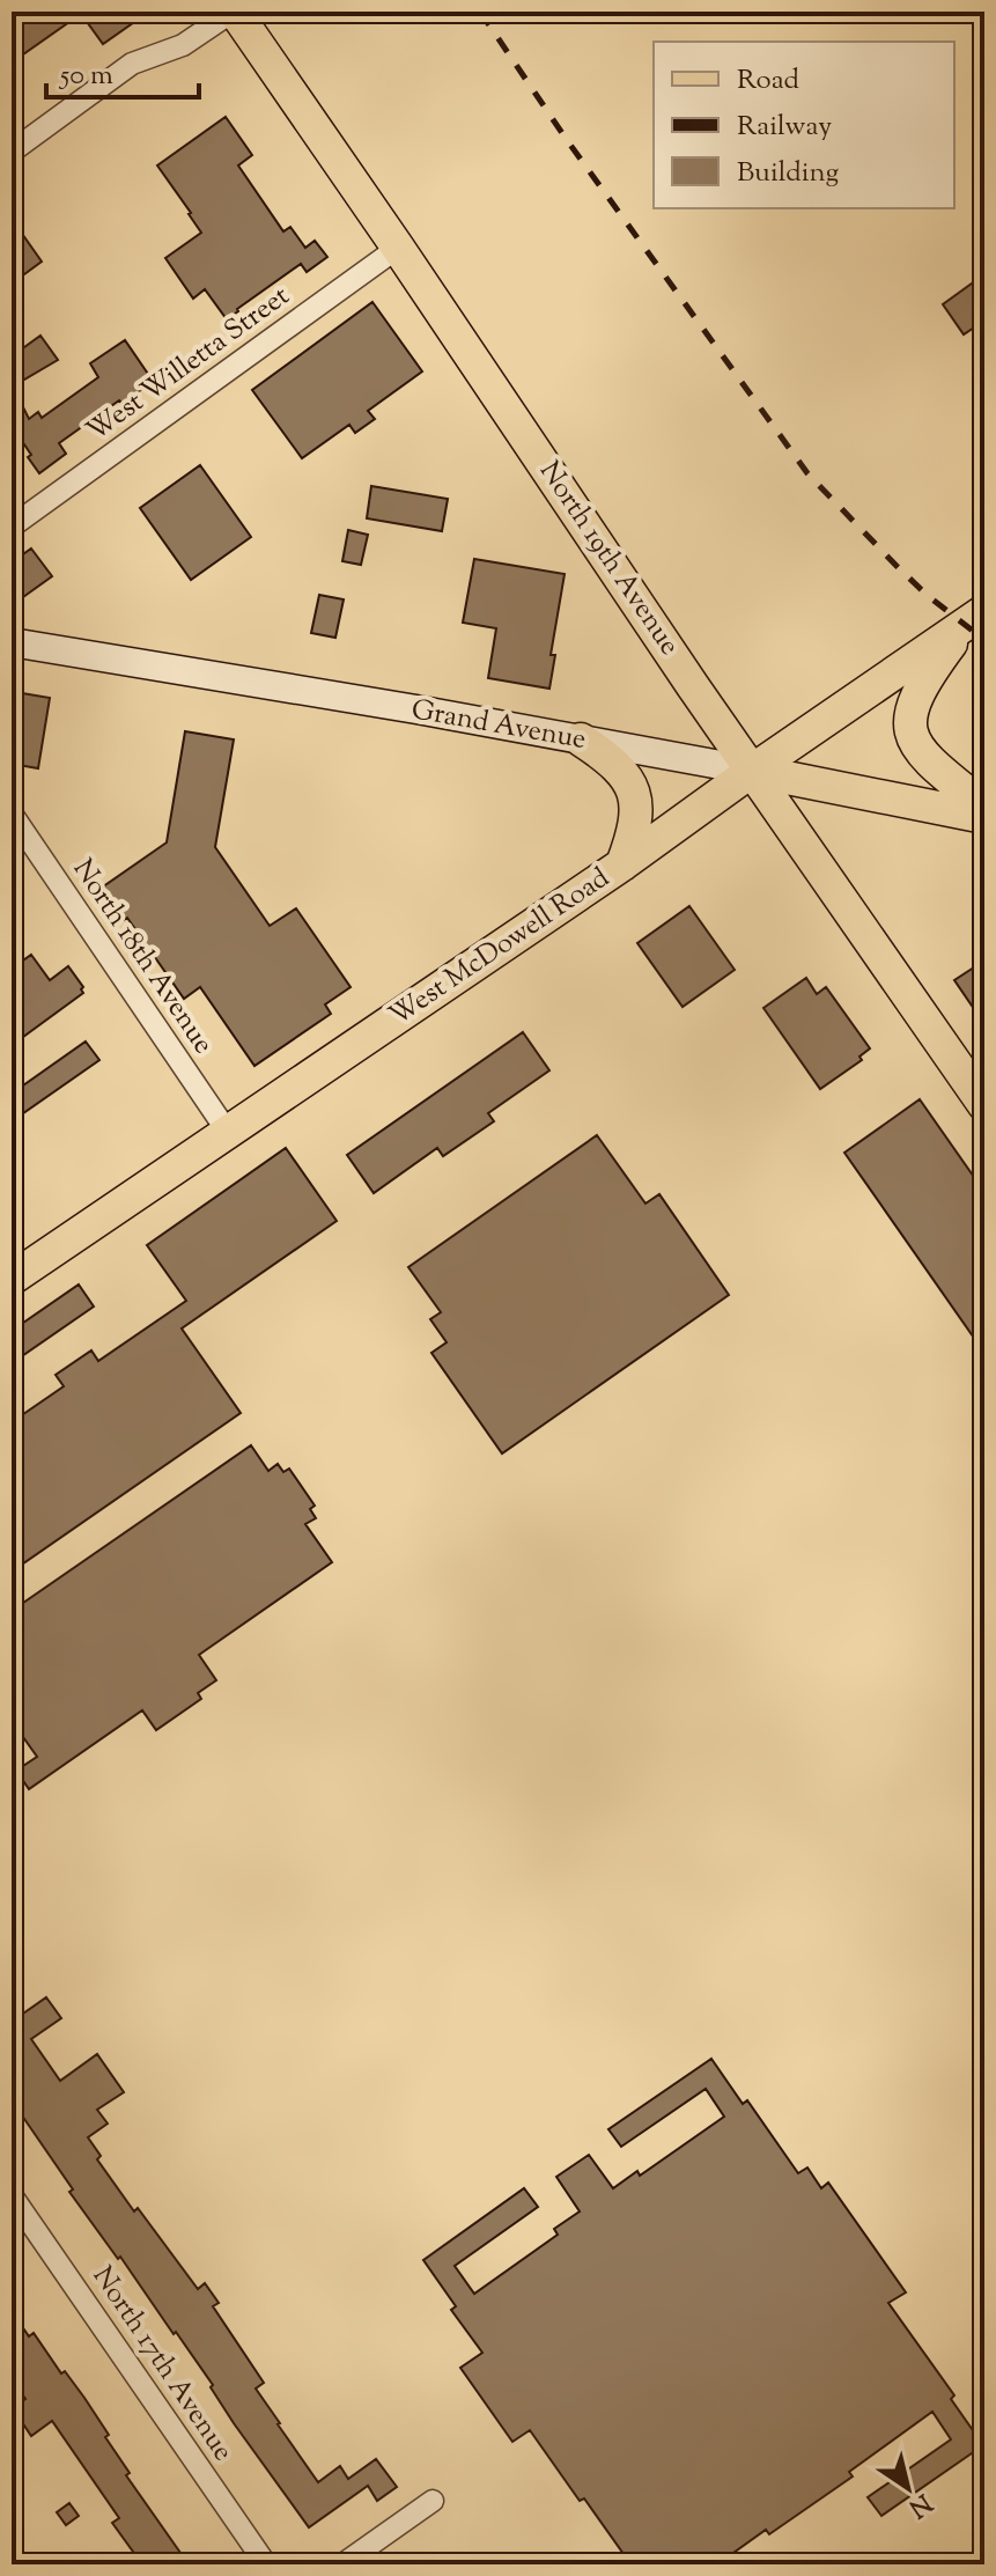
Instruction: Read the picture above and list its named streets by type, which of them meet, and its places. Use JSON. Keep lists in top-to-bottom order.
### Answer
{
  "streets": {
    "main road": ["North 19th Avenue", "Grand Avenue", "West McDowell Road"],
    "street": ["West Willetta Street", "North 18th Avenue", "North 17th Avenue"]
  },
  "crossings": [
    ["West Willetta Street", "North 19th Avenue"],
    ["North 19th Avenue", "Grand Avenue"],
    ["North 19th Avenue", "West McDowell Road"],
    ["Grand Avenue", "West McDowell Road"],
    ["West McDowell Road", "North 18th Avenue"]
  ],
  "legend": ["Road", "Railway", "Building"],
  "scale_bar": "50 m",
  "north": "bottom right"
}
